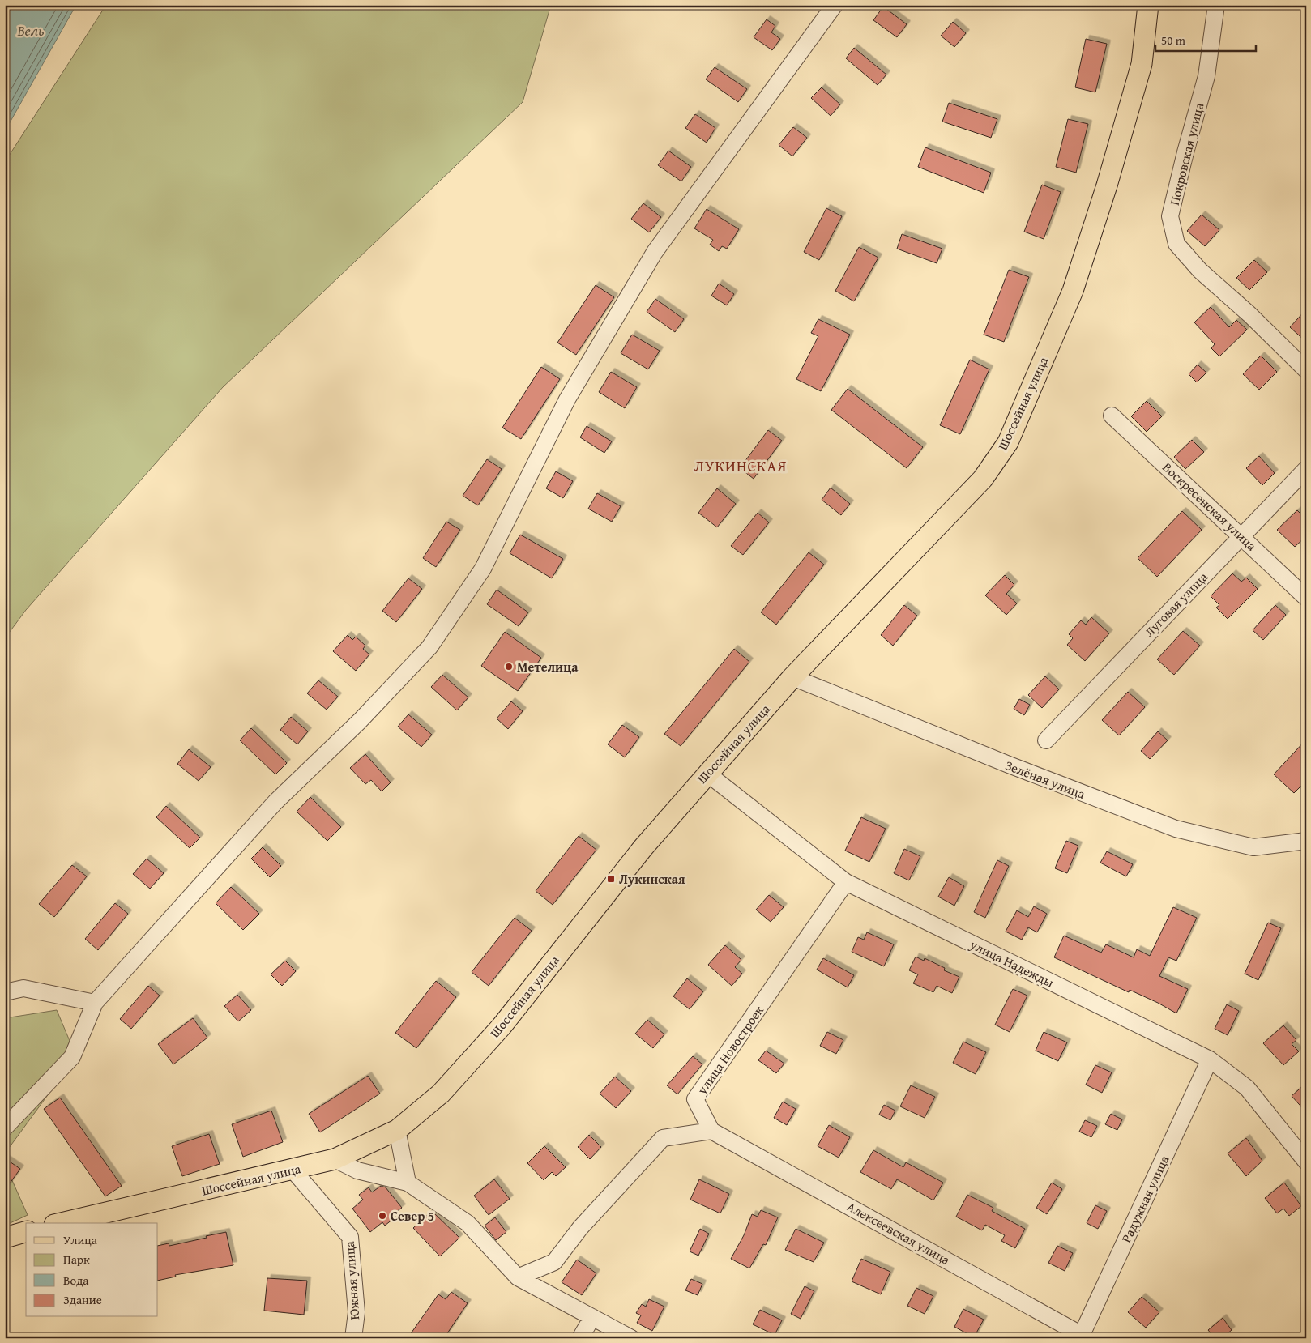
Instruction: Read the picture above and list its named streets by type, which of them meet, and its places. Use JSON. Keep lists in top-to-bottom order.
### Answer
{
  "streets": {
    "main road": ["Шоссейная улица"],
    "street": [
      "Покровская улица",
      "Воскресенская улица",
      "Луговая улица",
      "Зелёная улица",
      "улица Надежды",
      "улица Новостроек",
      "Радужная улица",
      "Алексеевская улица",
      "Южная улица"
    ]
  },
  "crossings": [
    ["Шоссейная улица", "Зелёная улица"],
    ["Шоссейная улица", "улица Надежды"],
    ["Шоссейная улица", "Южная улица"],
    ["Воскресенская улица", "Луговая улица"],
    ["улица Надежды", "улица Новостроек"],
    ["улица Надежды", "Радужная улица"],
    ["улица Новостроек", "Алексеевская улица"],
    ["Радужная улица", "Алексеевская улица"]
  ],
  "districts": ["ЛУКИНСКАЯ"],
  "water": ["Вель"],
  "places": {
    "other": ["Метелица", "Север 5"],
    "transit": ["Лукинская"]
  },
  "legend": [
    "Улица",
    "Парк",
    "Вода",
    "Здание"
  ],
  "scale_bar": "50 m"
}
